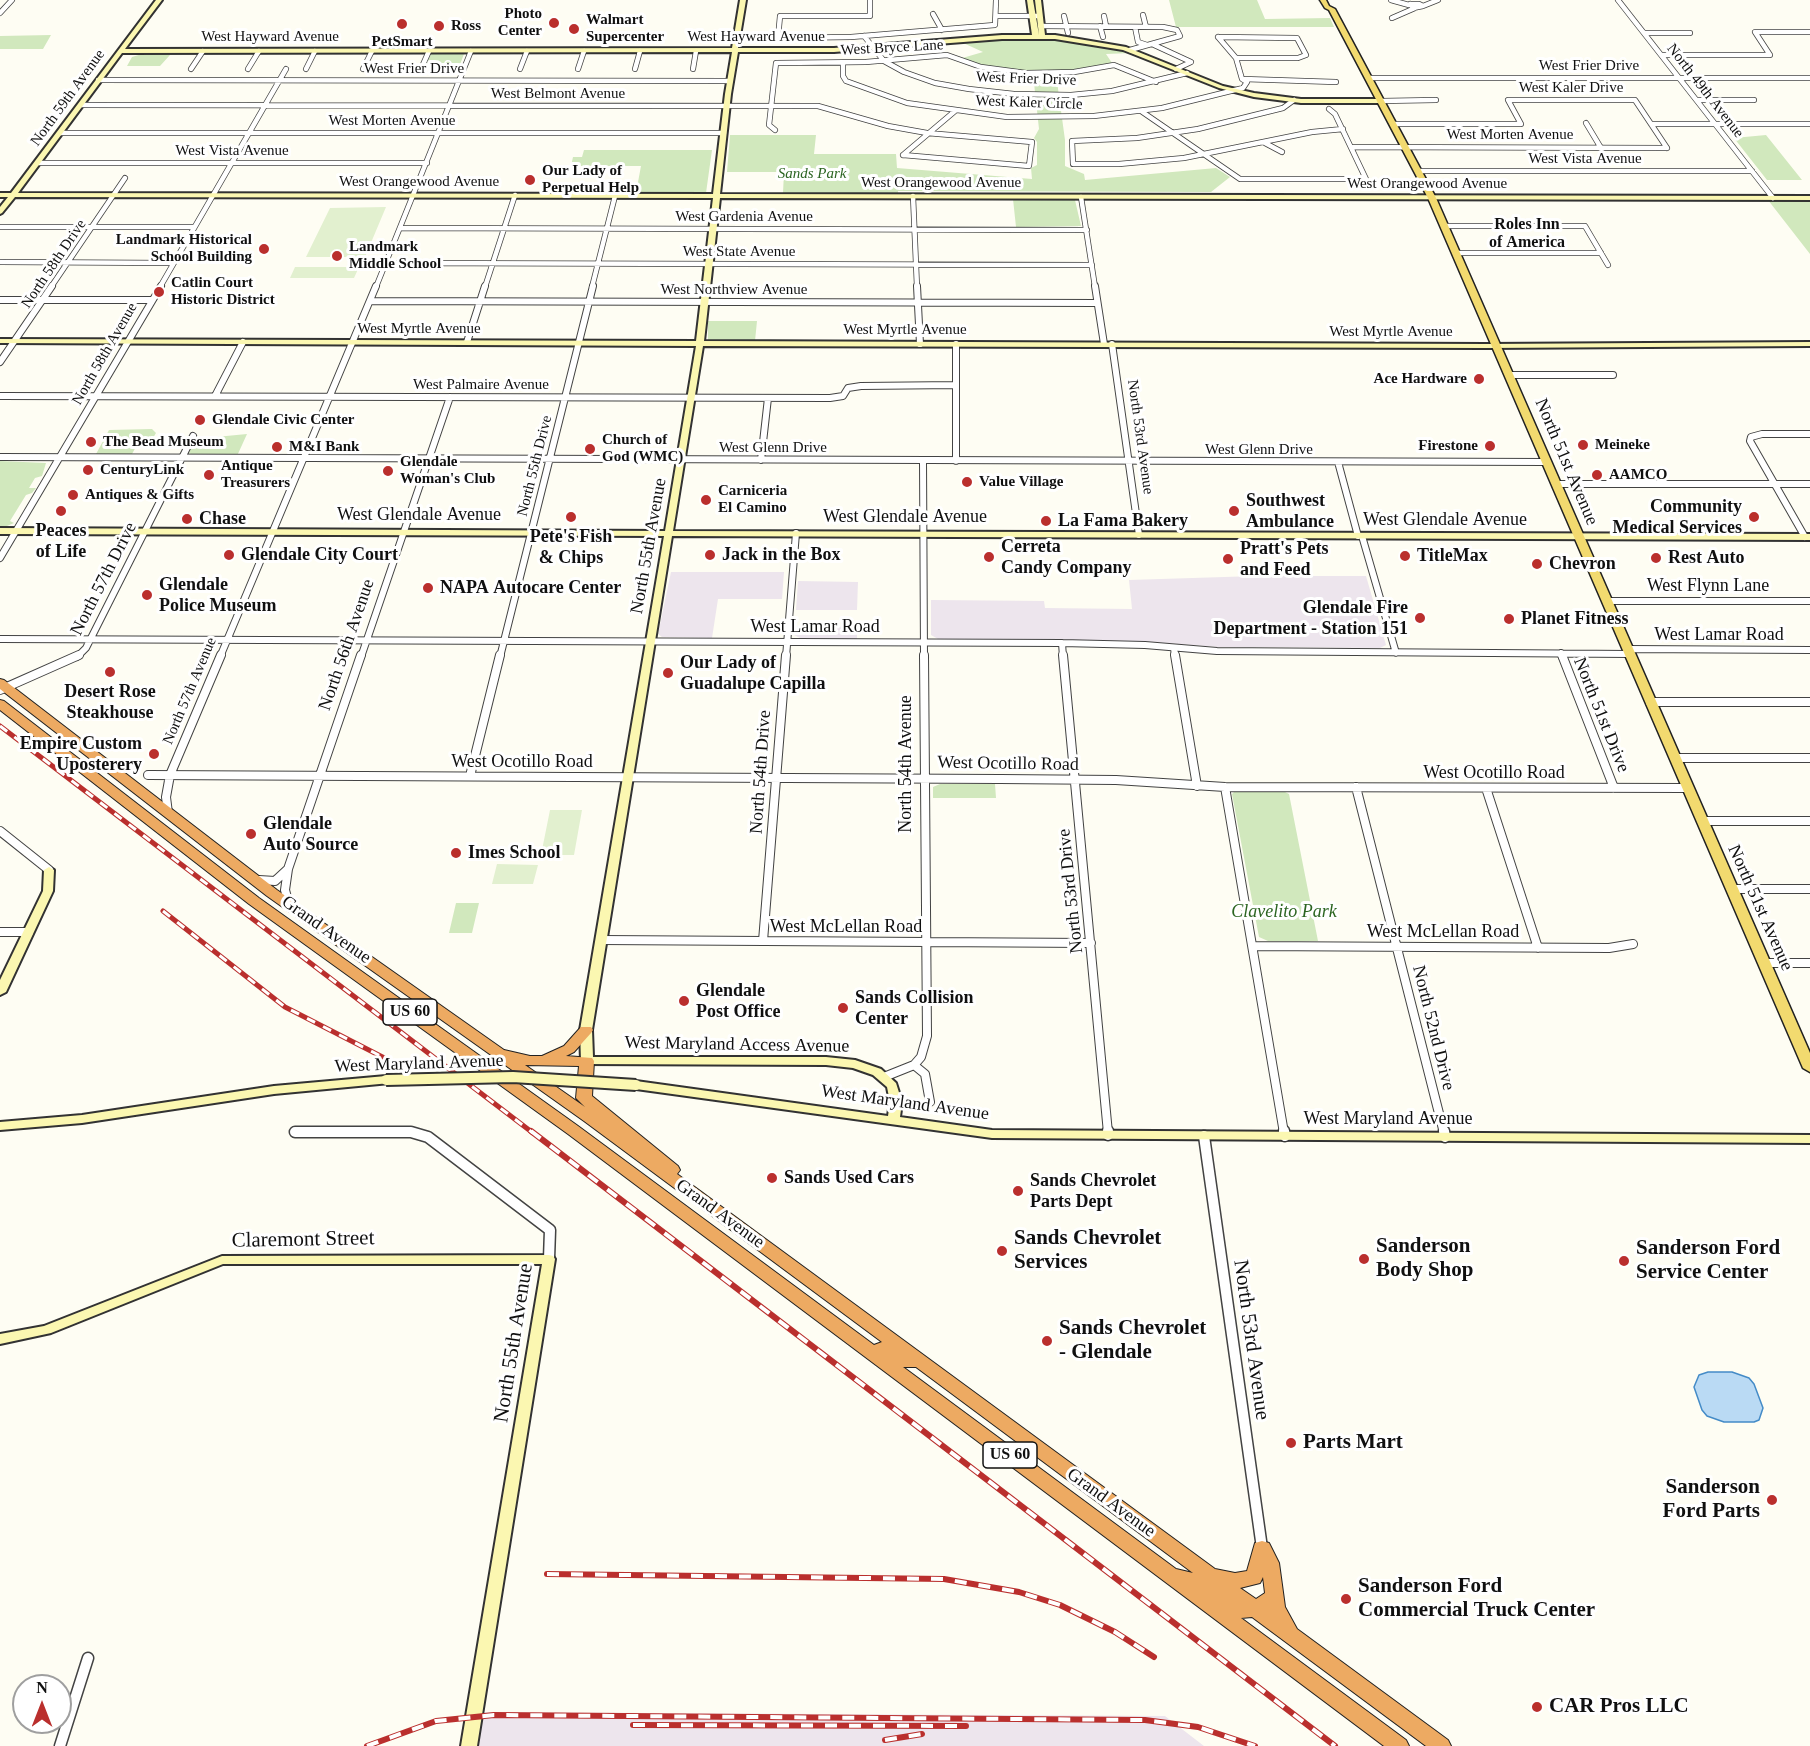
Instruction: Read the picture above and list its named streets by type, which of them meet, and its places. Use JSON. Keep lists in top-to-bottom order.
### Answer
{
  "streets": {
    "highway": ["Grand Avenue", "US 60"],
    "main road": ["North 51st Avenue"],
    "street": [
      "West Hayward Avenue",
      "West Bryce Lane",
      "West Frier Drive",
      "West Kaler Drive",
      "North 49th Avenue",
      "West Belmont Avenue",
      "North 59th Avenue",
      "West Kaler Circle",
      "West Morten Avenue",
      "West Vista Avenue",
      "West Orangewood Avenue",
      "West Gardenia Avenue",
      "West State Avenue",
      "North 58th Drive",
      "West Northview Avenue",
      "West Myrtle Avenue",
      "North 58th Avenue",
      "West Palmaire Avenue",
      "North 53rd Avenue",
      "West Glenn Drive",
      "North 55th Drive",
      "West Glendale Avenue",
      "North 55th Avenue",
      "North 57th Drive",
      "West Flynn Lane",
      "West Lamar Road",
      "North 56th Avenue",
      "North 57th Avenue",
      "North 51st Drive",
      "West Ocotillo Road",
      "North 54th Avenue",
      "North 54th Drive",
      "North 53rd Drive",
      "West McLellan Road",
      "North 52nd Drive",
      "West Maryland Access Avenue",
      "West Maryland Avenue",
      "Claremont Street"
    ]
  },
  "crossings": [
    ["West Hayward Avenue", "West Frier Drive"],
    ["West Hayward Avenue", "North 59th Avenue"],
    ["West Hayward Avenue", "West Kaler Circle"],
    ["West Hayward Avenue", "North 51st Avenue"],
    ["West Hayward Avenue", "North 55th Avenue"],
    ["West Hayward Avenue", "North 57th Avenue"],
    ["West Bryce Lane", "West Frier Drive"],
    ["West Bryce Lane", "West Belmont Avenue"],
    ["West Bryce Lane", "West Kaler Circle"],
    ["West Frier Drive", "North 49th Avenue"],
    ["West Frier Drive", "North 59th Avenue"],
    ["West Frier Drive", "North 58th Avenue"],
    ["West Frier Drive", "North 51st Avenue"],
    ["West Frier Drive", "North 55th Avenue"],
    ["West Frier Drive", "North 57th Avenue"],
    ["West Kaler Drive", "West Morten Avenue"],
    ["West Kaler Drive", "North 51st Avenue"],
    ["North 49th Avenue", "West Vista Avenue"],
    ["North 49th Avenue", "West Orangewood Avenue"],
    ["West Belmont Avenue", "North 59th Avenue"],
    ["West Belmont Avenue", "North 58th Avenue"],
    ["West Belmont Avenue", "North 55th Avenue"],
    ["West Belmont Avenue", "North 57th Avenue"],
    ["North 59th Avenue", "West Morten Avenue"],
    ["North 59th Avenue", "West Vista Avenue"],
    ["North 59th Avenue", "West Orangewood Avenue"],
    ["West Morten Avenue", "North 58th Avenue"],
    ["West Morten Avenue", "North 51st Avenue"],
    ["West Morten Avenue", "North 55th Avenue"],
    ["West Morten Avenue", "North 57th Avenue"],
    ["West Vista Avenue", "North 58th Avenue"],
    ["West Vista Avenue", "North 51st Avenue"],
    ["West Vista Avenue", "North 57th Avenue"],
    ["West Orangewood Avenue", "North 58th Drive"],
    ["West Orangewood Avenue", "North 58th Avenue"],
    ["West Orangewood Avenue", "North 53rd Avenue"],
    ["West Orangewood Avenue", "North 51st Avenue"],
    ["West Orangewood Avenue", "North 55th Drive"],
    ["West Orangewood Avenue", "North 55th Avenue"],
    ["West Orangewood Avenue", "North 57th Avenue"],
    ["West Gardenia Avenue", "North 53rd Avenue"],
    ["West Gardenia Avenue", "North 55th Drive"],
    ["West Gardenia Avenue", "North 55th Avenue"],
    ["West Gardenia Avenue", "North 57th Avenue"],
    ["West State Avenue", "North 53rd Avenue"],
    ["West State Avenue", "North 55th Drive"],
    ["West State Avenue", "North 55th Avenue"],
    ["West State Avenue", "North 57th Avenue"],
    ["North 58th Drive", "West Myrtle Avenue"],
    ["West Northview Avenue", "North 53rd Avenue"],
    ["West Northview Avenue", "North 55th Drive"],
    ["West Northview Avenue", "North 55th Avenue"],
    ["West Northview Avenue", "North 57th Avenue"],
    ["West Myrtle Avenue", "North 58th Avenue"],
    ["West Myrtle Avenue", "North 53rd Avenue"],
    ["West Myrtle Avenue", "North 51st Avenue"],
    ["West Myrtle Avenue", "North 55th Drive"],
    ["West Myrtle Avenue", "North 55th Avenue"],
    ["West Myrtle Avenue", "North 57th Avenue"],
    ["North 58th Avenue", "West Palmaire Avenue"],
    ["North 58th Avenue", "West Glenn Drive"],
    ["North 58th Avenue", "West Glendale Avenue"],
    ["West Palmaire Avenue", "North 55th Drive"],
    ["West Palmaire Avenue", "North 55th Avenue"],
    ["West Palmaire Avenue", "North 56th Avenue"],
    ["West Palmaire Avenue", "North 57th Avenue"],
    ["North 53rd Avenue", "West Glenn Drive"],
    ["North 53rd Avenue", "West Glendale Avenue"],
    ["North 53rd Avenue", "West Maryland Avenue"],
    ["West Glenn Drive", "North 51st Avenue"],
    ["West Glenn Drive", "North 55th Drive"],
    ["West Glenn Drive", "North 55th Avenue"],
    ["West Glenn Drive", "North 57th Drive"],
    ["West Glenn Drive", "North 56th Avenue"],
    ["West Glenn Drive", "North 57th Avenue"],
    ["West Glenn Drive", "North 54th Avenue"],
    ["North 51st Avenue", "West Glendale Avenue"],
    ["North 51st Avenue", "West Flynn Lane"],
    ["North 51st Avenue", "West Lamar Road"],
    ["North 51st Avenue", "West Ocotillo Road"],
    ["North 55th Drive", "West Glendale Avenue"],
    ["North 55th Drive", "West Lamar Road"],
    ["North 55th Drive", "West Ocotillo Road"],
    ["West Glendale Avenue", "North 55th Avenue"],
    ["West Glendale Avenue", "North 57th Drive"],
    ["West Glendale Avenue", "North 56th Avenue"],
    ["West Glendale Avenue", "North 57th Avenue"],
    ["West Glendale Avenue", "North 54th Avenue"],
    ["West Glendale Avenue", "North 54th Drive"],
    ["North 55th Avenue", "West Lamar Road"],
    ["North 55th Avenue", "West Ocotillo Road"],
    ["North 55th Avenue", "West McLellan Road"],
    ["North 55th Avenue", "West Maryland Access Avenue"],
    ["North 55th Avenue", "Claremont Street"],
    ["North 57th Drive", "West Lamar Road"],
    ["North 57th Drive", "Grand Avenue"],
    ["West Lamar Road", "North 56th Avenue"],
    ["West Lamar Road", "North 57th Avenue"],
    ["West Lamar Road", "North 51st Drive"],
    ["West Lamar Road", "North 54th Avenue"],
    ["West Lamar Road", "North 54th Drive"],
    ["West Lamar Road", "North 53rd Drive"],
    ["North 56th Avenue", "West Ocotillo Road"],
    ["North 56th Avenue", "Grand Avenue"],
    ["North 57th Avenue", "West Ocotillo Road"],
    ["North 57th Avenue", "Grand Avenue"],
    ["North 51st Drive", "West Ocotillo Road"],
    ["West Ocotillo Road", "North 54th Avenue"],
    ["West Ocotillo Road", "North 54th Drive"],
    ["West Ocotillo Road", "North 53rd Drive"],
    ["West Ocotillo Road", "North 52nd Drive"],
    ["North 54th Avenue", "West McLellan Road"],
    ["North 54th Drive", "West McLellan Road"],
    ["North 53rd Drive", "West McLellan Road"],
    ["North 53rd Drive", "West Maryland Avenue"],
    ["West McLellan Road", "North 52nd Drive"],
    ["North 52nd Drive", "West Maryland Avenue"]
  ],
  "districts": ["Roles Inn of America"],
  "parks": ["Sands Park", "Clavelito Park"],
  "places": [
    "Photo Center",
    "PetSmart",
    "Ross",
    "Walmart Supercenter",
    "Our Lady of Perpetual Help",
    "Landmark Historical School Building",
    "Landmark Middle School",
    "Catlin Court Historic District",
    "Ace Hardware",
    "Glendale Civic Center",
    "The Bead Museum",
    "Meineke",
    "Firestone",
    "M&I Bank",
    "Church of God (WMC)",
    "CenturyLink",
    "Glendale Woman's Club",
    "Antique Treasurers",
    "AAMCO",
    "Value Village",
    "Antiques & Gifts",
    "Carniceria El Camino",
    "Peaces of Life",
    "Southwest Ambulance",
    "Pete's Fish & Chips",
    "Community Medical Services",
    "Chase",
    "La Fama Bakery",
    "Glendale City Court",
    "Jack in the Box",
    "TitleMax",
    "Cerreta Candy Company",
    "Rest Auto",
    "Pratt's Pets and Feed",
    "Chevron",
    "NAPA Autocare Center",
    "Glendale Police Museum",
    "Glendale Fire Department - Station 151",
    "Planet Fitness",
    "Desert Rose Steakhouse",
    "Our Lady of Guadalupe Capilla",
    "Empire Custom Uposterery",
    "Glendale Auto Source",
    "Imes School",
    "Glendale Post Office",
    "Sands Collision Center",
    "Sands Used Cars",
    "Sands Chevrolet Parts Dept",
    "Sands Chevrolet Services",
    "Sanderson Body Shop",
    "Sanderson Ford Service Center",
    "Sands Chevrolet - Glendale",
    "Parts Mart",
    "Sanderson Ford Parts",
    "Sanderson Ford Commercial Truck Center",
    "CAR Pros LLC"
  ],
  "north": "top"
}
